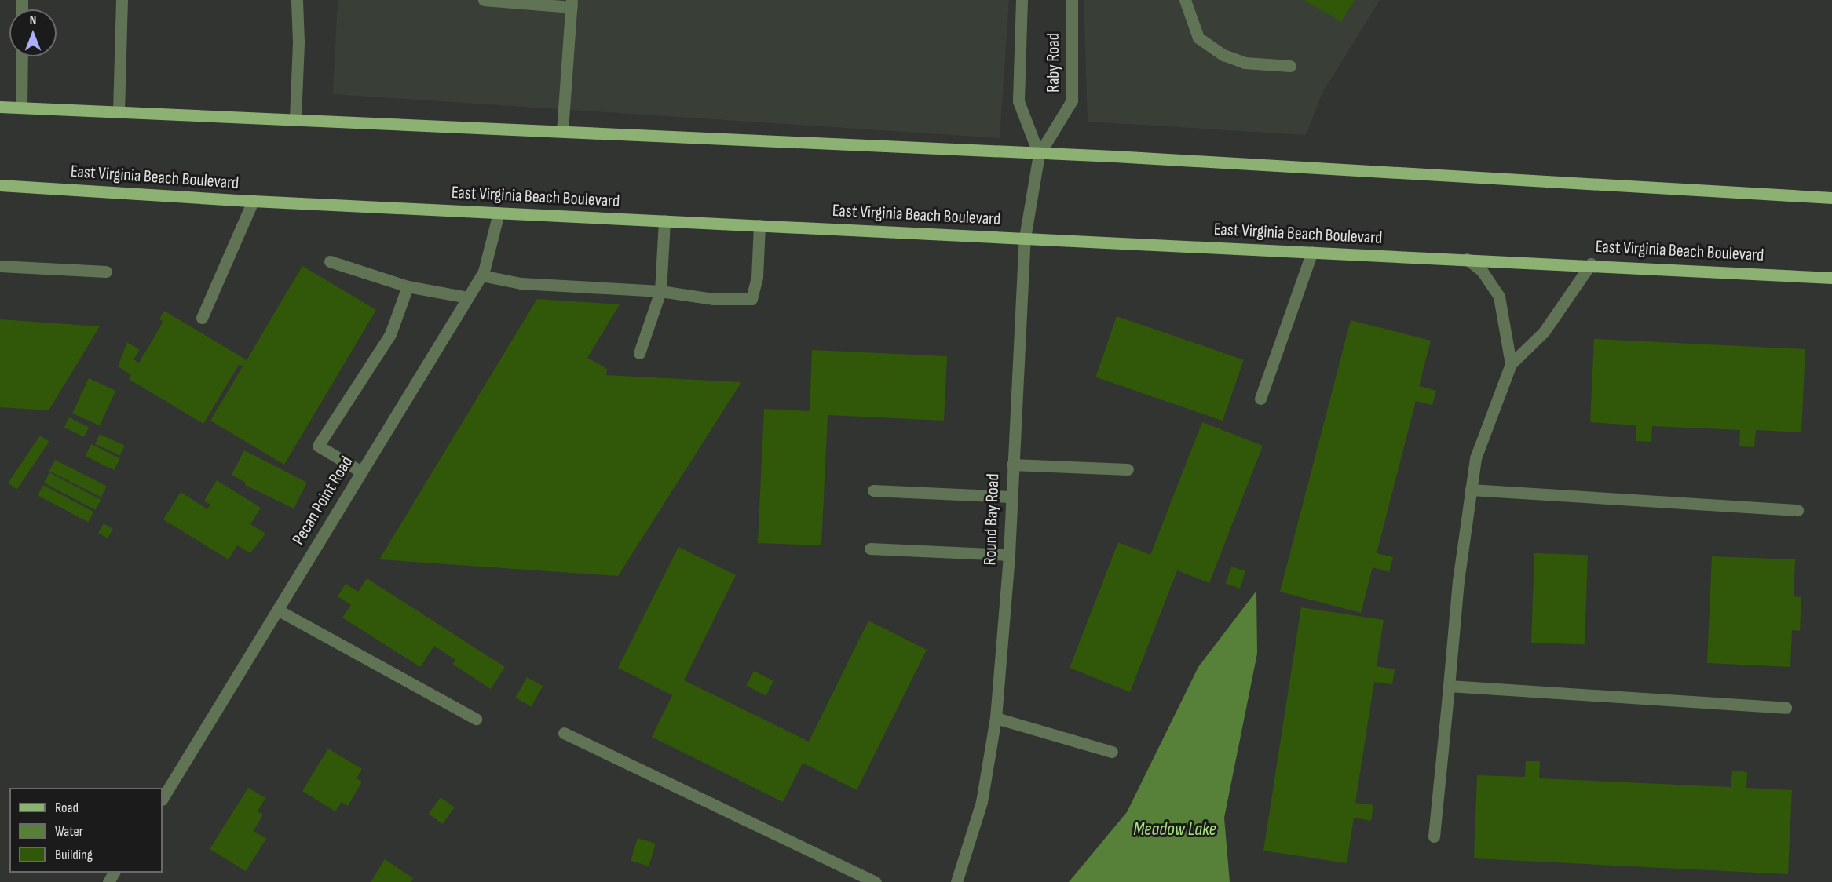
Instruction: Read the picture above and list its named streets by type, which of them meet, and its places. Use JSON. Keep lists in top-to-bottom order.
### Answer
{
  "streets": {
    "main road": ["East Virginia Beach Boulevard"],
    "street": ["Raby Road", "Pecan Point Road", "Round Bay Road"]
  },
  "crossings": [
    ["Raby Road", "Round Bay Road"],
    ["East Virginia Beach Boulevard", "Pecan Point Road"],
    ["East Virginia Beach Boulevard", "Round Bay Road"]
  ],
  "water": ["Meadow Lake"],
  "legend": ["Road", "Water", "Building"],
  "north": "top"
}
